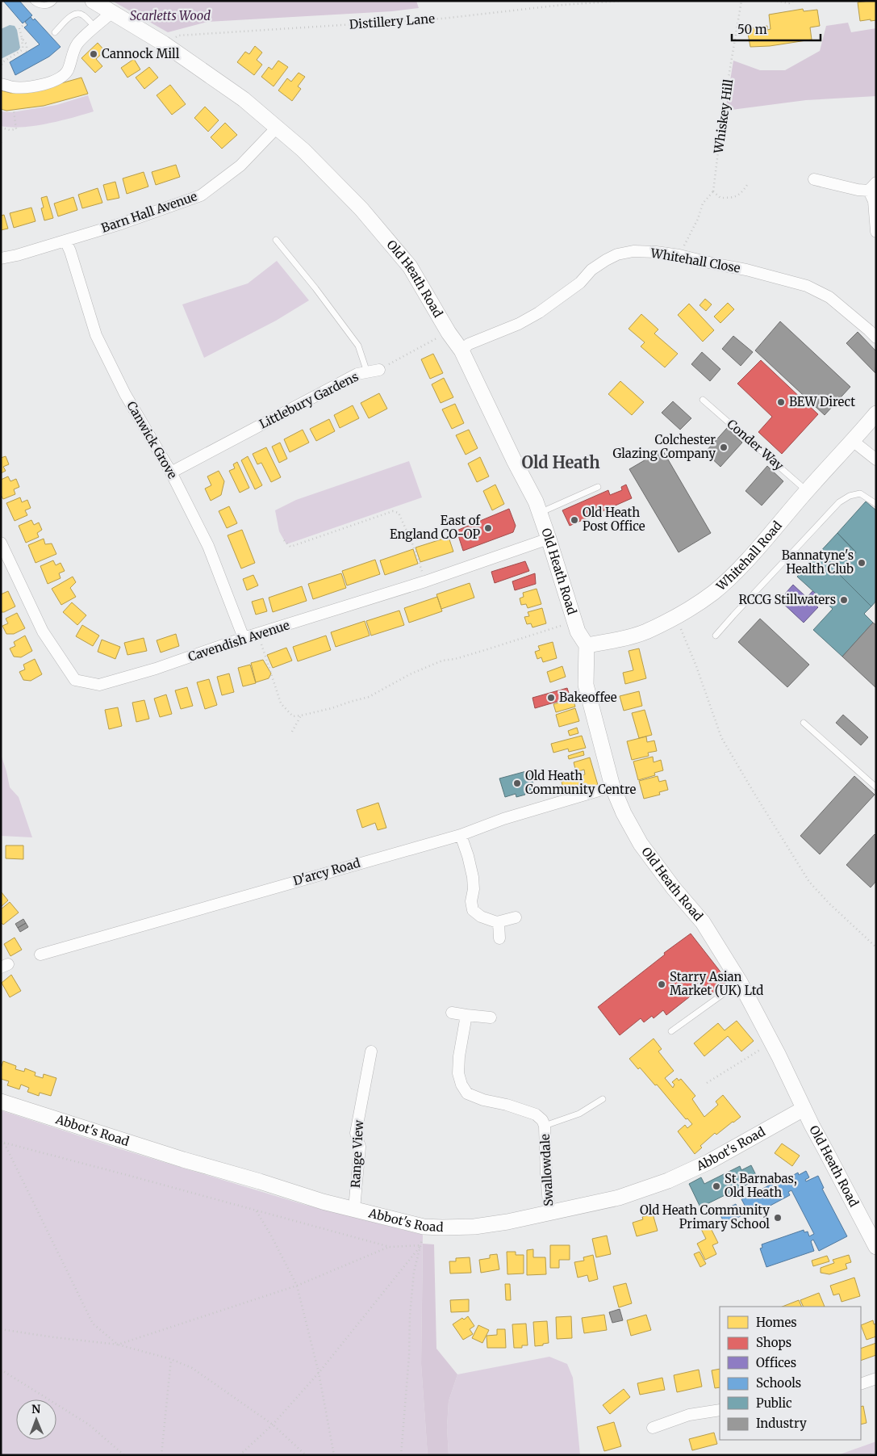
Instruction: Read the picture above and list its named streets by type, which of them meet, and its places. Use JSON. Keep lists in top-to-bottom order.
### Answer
{
  "streets": {
    "street": [
      "Barn Hall Avenue",
      "Whitehall Close",
      "Old Heath Road",
      "Littlebury Gardens",
      "Canwick Grove",
      "Whitehall Road",
      "Cavendish Avenue",
      "D'arcy Road",
      "Abbot's Road",
      "Range View",
      "Swallowdale"
    ],
    "lane": ["Conder Way"],
    "path": ["Distillery Lane", "Whiskey Hill"]
  },
  "crossings": [
    ["Distillery Lane", "Old Heath Road"],
    ["Barn Hall Avenue", "Old Heath Road"],
    ["Barn Hall Avenue", "Canwick Grove"],
    ["Whitehall Close", "Old Heath Road"],
    ["Old Heath Road", "Whitehall Road"],
    ["Old Heath Road", "Cavendish Avenue"],
    ["Old Heath Road", "D'arcy Road"],
    ["Old Heath Road", "Abbot's Road"],
    ["Littlebury Gardens", "Canwick Grove"],
    ["Canwick Grove", "Cavendish Avenue"],
    ["Conder Way", "Whitehall Road"],
    ["Abbot's Road", "Range View"],
    ["Abbot's Road", "Swallowdale"]
  ],
  "districts": ["Old Heath"],
  "parks": ["Scarletts Wood"],
  "places": [
    "Cannock Mill",
    "BEW Direct",
    "Colchester Glazing Company",
    "Old Heath Post Office",
    "East of England CO-OP",
    "Bannatyne's Health Club",
    "RCCG Stillwaters",
    "Bakeoffee",
    "Old Heath Community Centre",
    "Starry Asian Market (UK) Ltd",
    "St Barnabas, Old Heath",
    "Old Heath Community Primary School"
  ],
  "legend": [
    "Homes",
    "Shops",
    "Offices",
    "Schools",
    "Public",
    "Industry"
  ],
  "scale_bar": "50 m",
  "north": "top"
}
